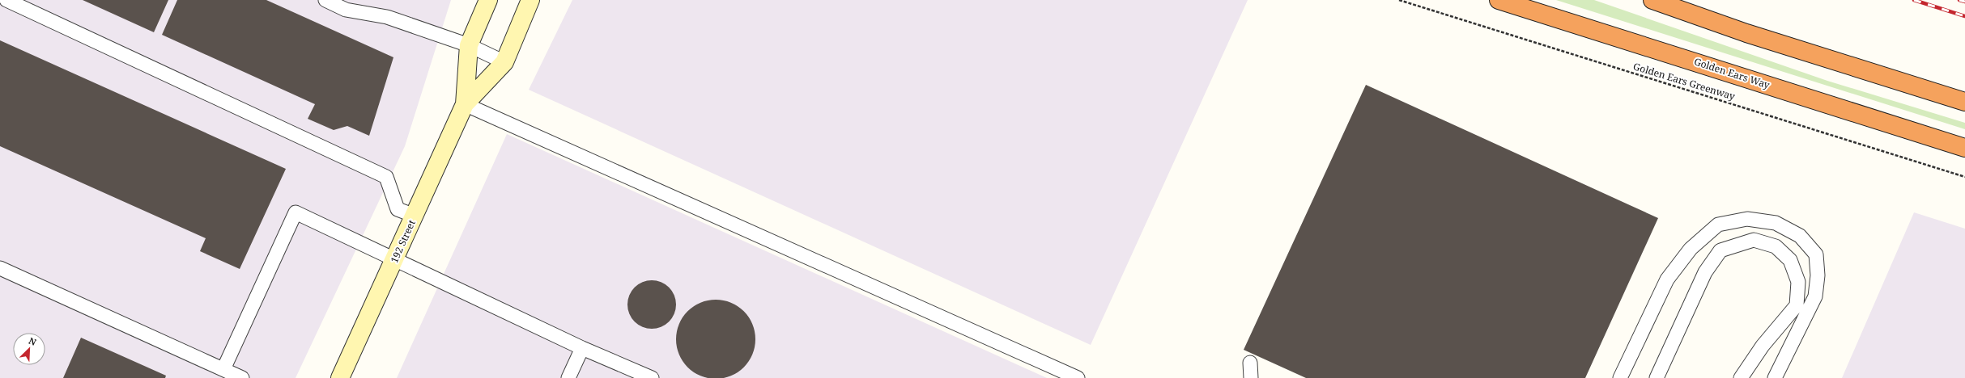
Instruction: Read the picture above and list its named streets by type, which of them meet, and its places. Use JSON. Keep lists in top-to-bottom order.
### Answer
{
  "streets": {
    "highway": ["Golden Ears Way"],
    "main road": ["192 Street"],
    "path": ["Golden Ears Greenway"]
  },
  "north": "top right"
}
